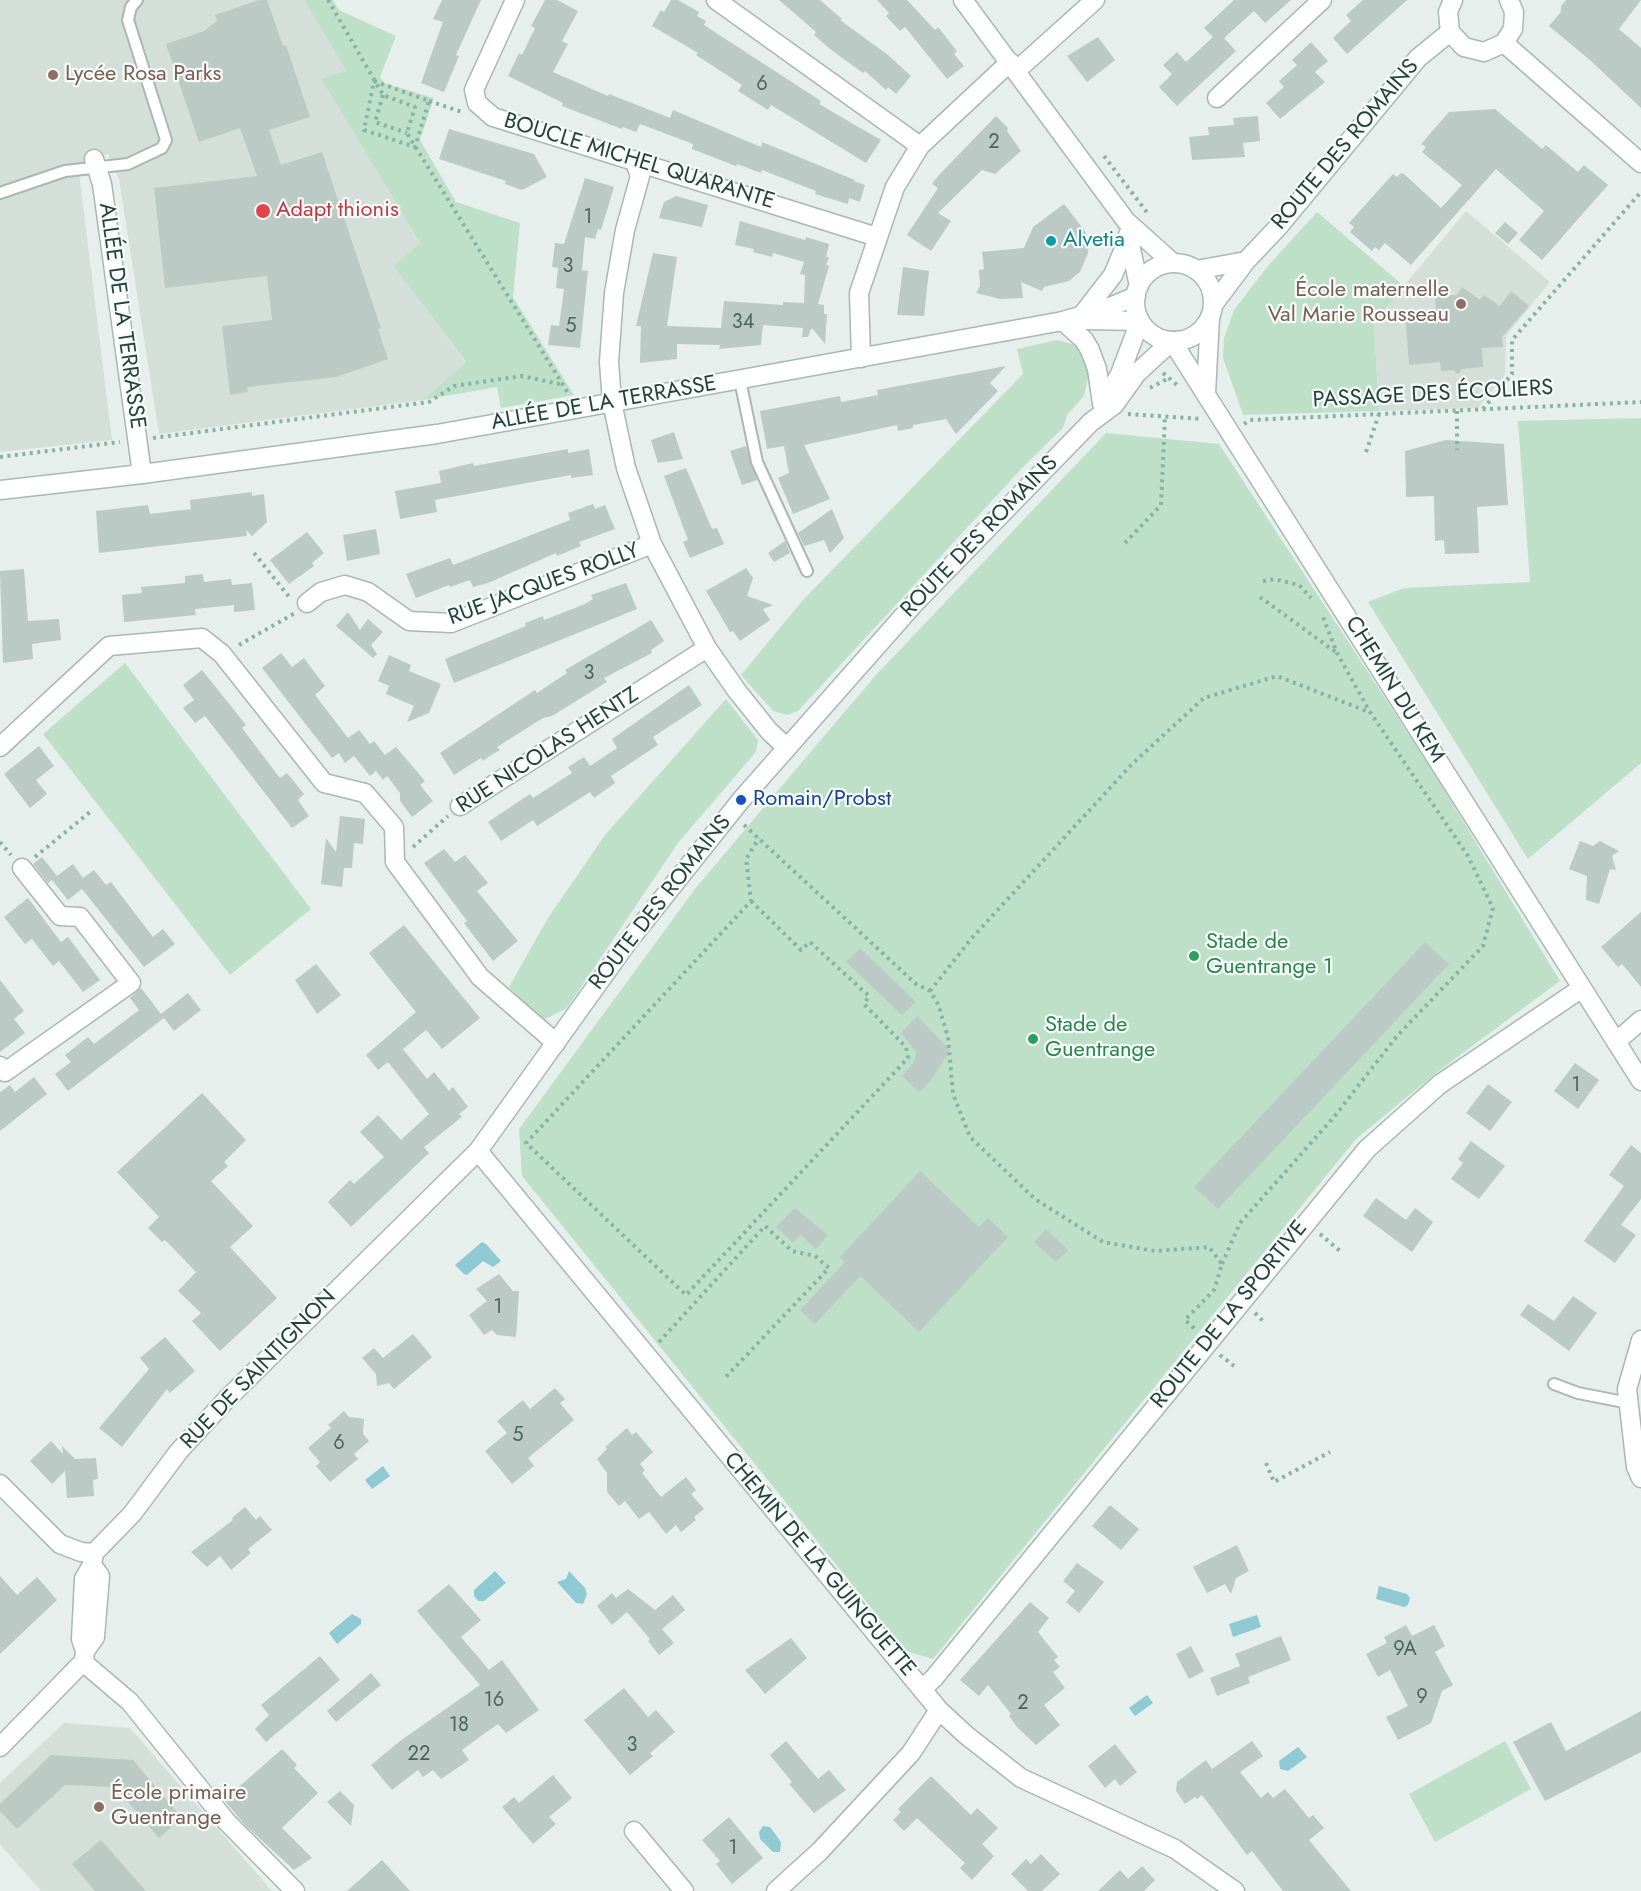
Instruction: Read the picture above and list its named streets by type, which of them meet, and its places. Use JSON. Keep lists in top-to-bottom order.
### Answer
{
  "streets": {
    "street": [
      "ROUTE DES ROMAINS",
      "BOUCLE MICHEL QUARANTE",
      "ALLÉE DE LA TERRASSE",
      "RUE JACQUES ROLLY",
      "CHEMIN DU KEM",
      "RUE NICOLAS HENTZ",
      "ROUTE DE LA SPORTIVE",
      "RUE DE SAINTIGNON",
      "CHEMIN DE LA GUINGUETTE"
    ],
    "path": ["PASSAGE DES ÉCOLIERS"]
  },
  "crossings": [
    ["ROUTE DES ROMAINS", "ALLÉE DE LA TERRASSE"],
    ["ROUTE DES ROMAINS", "CHEMIN DU KEM"],
    ["ROUTE DES ROMAINS", "RUE DE SAINTIGNON"],
    ["ROUTE DES ROMAINS", "CHEMIN DE LA GUINGUETTE"],
    ["ALLÉE DE LA TERRASSE", "CHEMIN DU KEM"],
    ["PASSAGE DES ÉCOLIERS", "CHEMIN DU KEM"],
    ["CHEMIN DU KEM", "ROUTE DE LA SPORTIVE"],
    ["ROUTE DE LA SPORTIVE", "CHEMIN DE LA GUINGUETTE"]
  ],
  "places": [
    "Lycée Rosa Parks",
    "Adapt thionis",
    "Alvetia",
    "École maternelle Val Marie Rousseau",
    "Romain/Probst",
    "Stade de Guentrange 1",
    "Stade de Guentrange",
    "École primaire Guentrange"
  ],
  "house_numbers": [
    "6",
    "2",
    "1",
    "3",
    "34",
    "5",
    "3",
    "1",
    "1",
    "5",
    "6",
    "9A",
    "9",
    "16",
    "2",
    "18",
    "3",
    "22",
    "1"
  ]
}
